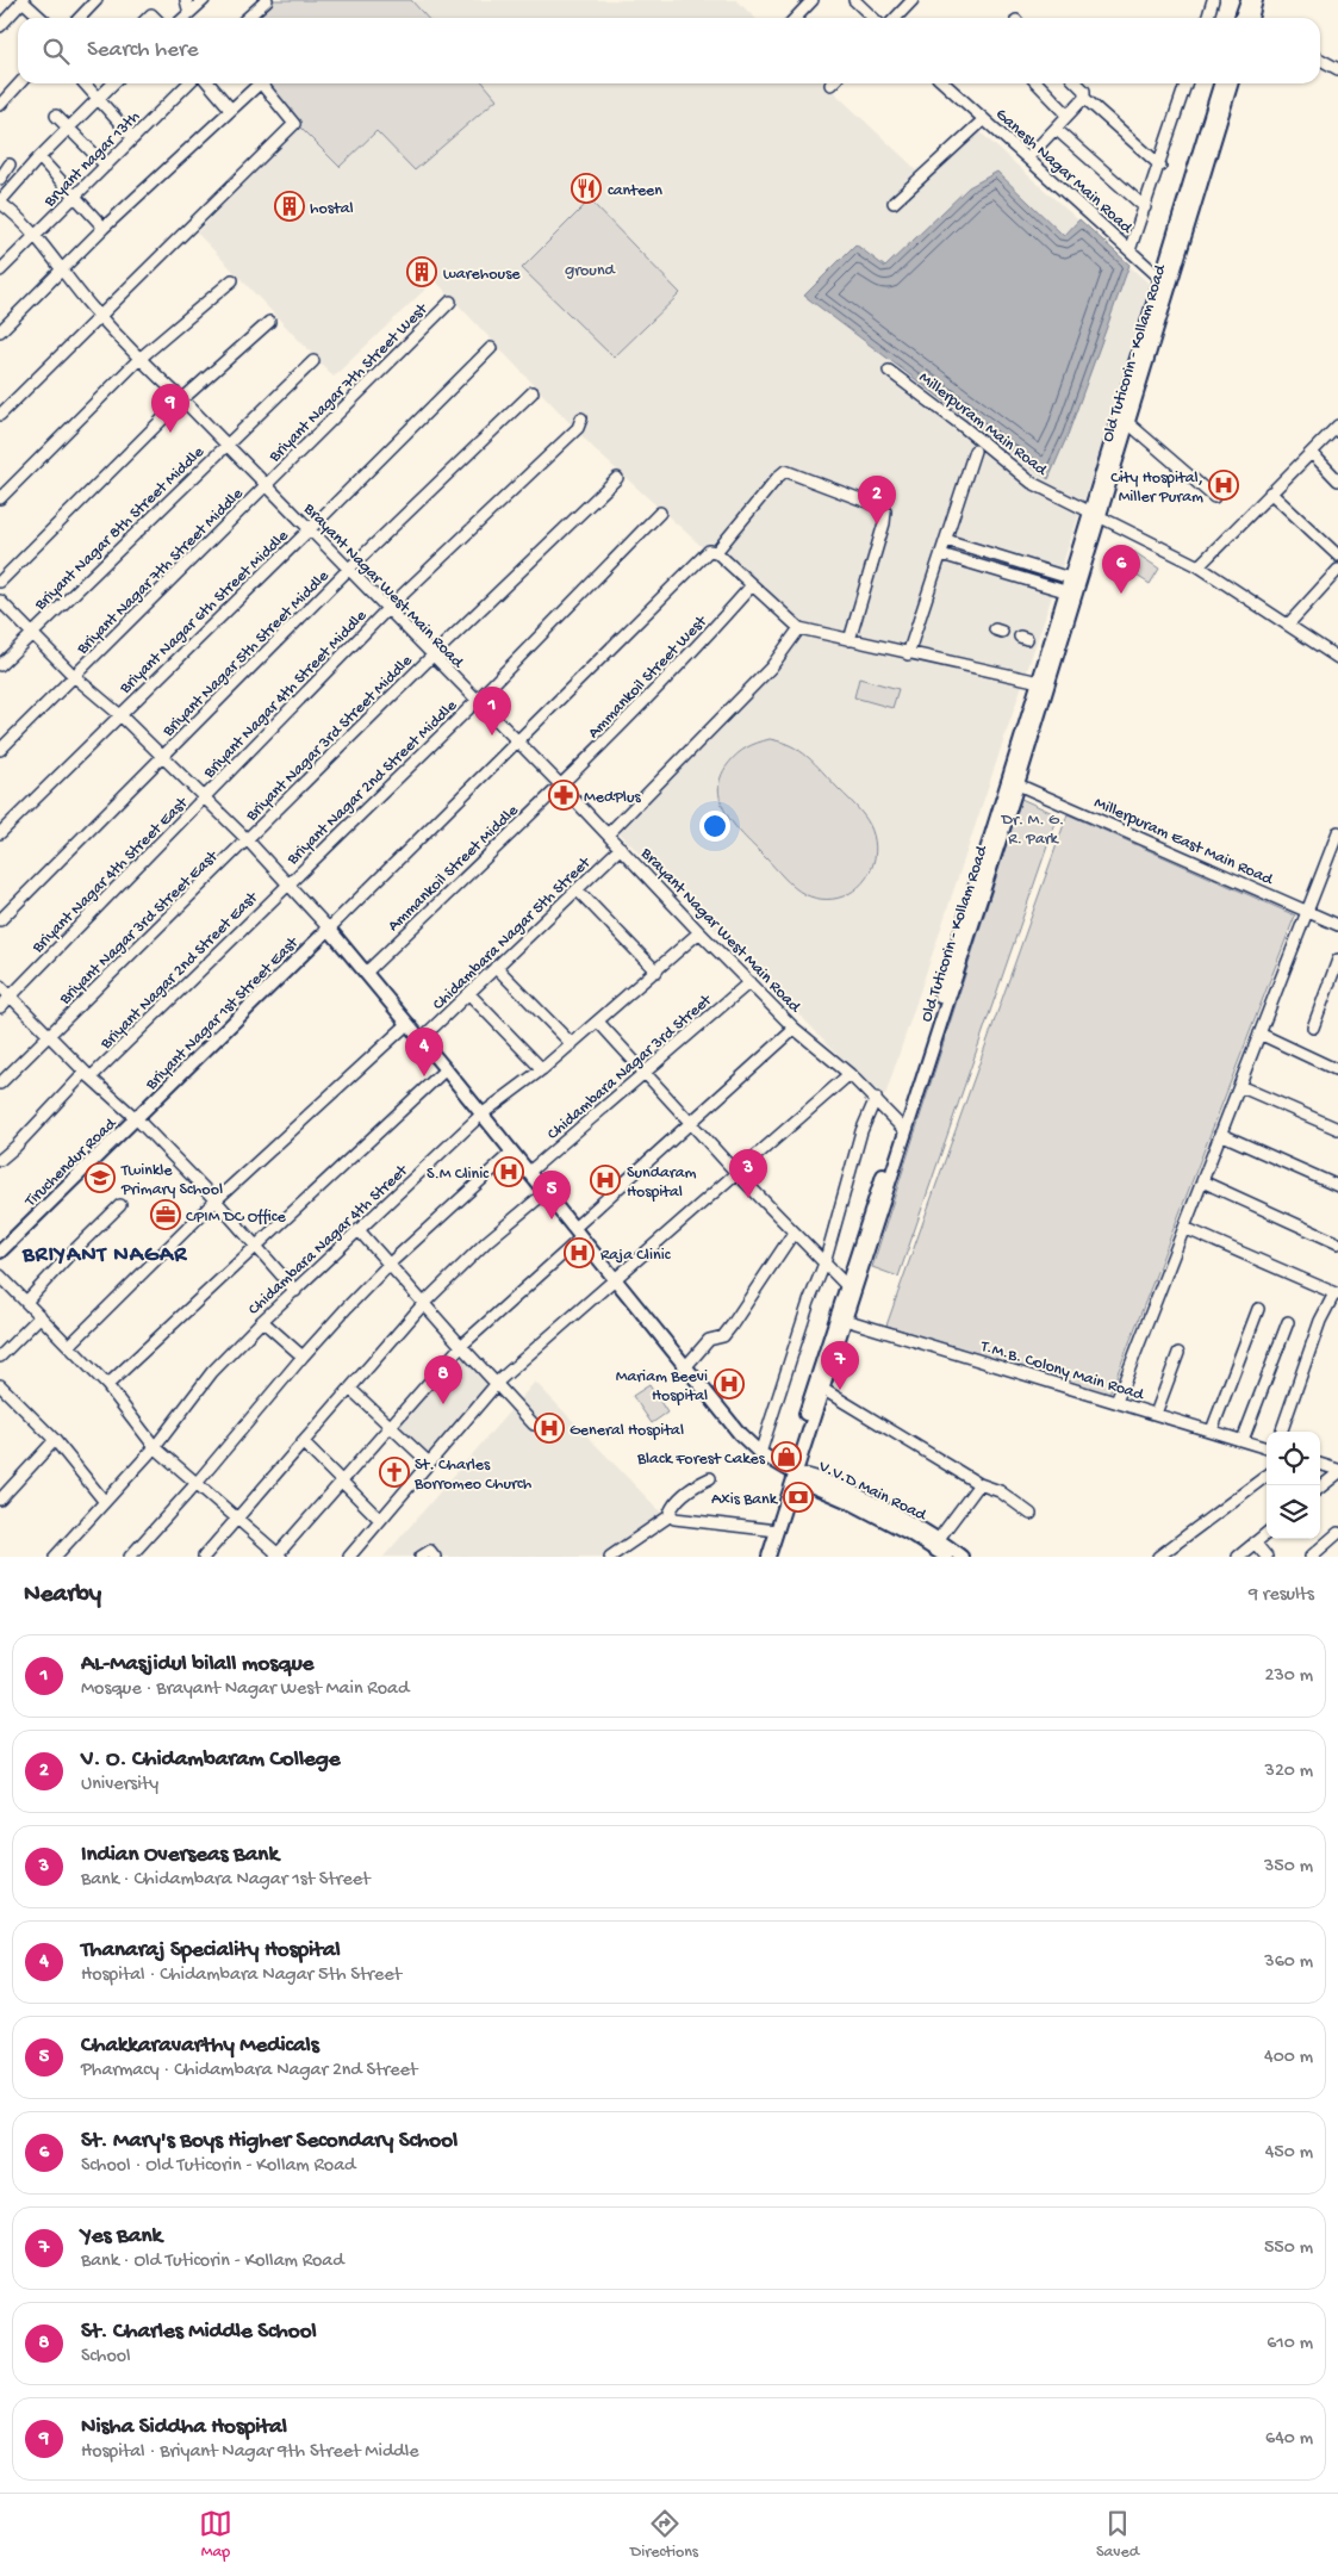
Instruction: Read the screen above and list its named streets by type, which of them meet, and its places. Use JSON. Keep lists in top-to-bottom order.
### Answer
{
  "streets": {
    "main road": [
      "Old Tuticorin - Kollam Road",
      "Briyant Nagar 1st Street East",
      "Tiruchendur Road",
      "V.V.D Main Road"
    ],
    "street": [
      "Bryant nagar 13th",
      "Ganesh Nagar Main Road",
      "Briyant Nagar 7th Street West",
      "Millerpuram Main Road",
      "Briyant Nagar 8th Street Middle",
      "Briyant Nagar 7th Street Middle",
      "Brayant Nagar West Main Road",
      "Briyant Nagar 6th Street Middle",
      "Briyant Nagar 5th Street Middle",
      "Ammankoil Street West",
      "Briyant Nagar 4th Street Middle",
      "Briyant Nagar 3rd Street Middle",
      "Briyant Nagar 2nd Street Middle",
      "Millerpuram East Main Road",
      "Ammankoil Street Middle",
      "Briyant Nagar 4th Street East",
      "Briyant Nagar 3rd Street East",
      "Chidambara Nagar 5th Street",
      "Briyant Nagar 2nd Street East",
      "Chidambara Nagar 3rd Street",
      "Chidambara Nagar 4th Street",
      "T.M.B. Colony Main Road"
    ]
  },
  "crossings": [
    ["Bryant nagar 13th", "Brayant Nagar West Main Road"],
    ["Ganesh Nagar Main Road", "Old Tuticorin - Kollam Road"],
    ["Old Tuticorin - Kollam Road", "Millerpuram Main Road"],
    ["Old Tuticorin - Kollam Road", "Brayant Nagar West Main Road"],
    ["Old Tuticorin - Kollam Road", "Millerpuram East Main Road"],
    ["Old Tuticorin - Kollam Road", "T.M.B. Colony Main Road"],
    ["Old Tuticorin - Kollam Road", "V.V.D Main Road"],
    ["Briyant Nagar 7th Street West", "Briyant Nagar 7th Street Middle"],
    ["Briyant Nagar 7th Street West", "Brayant Nagar West Main Road"],
    ["Briyant Nagar 8th Street Middle", "Brayant Nagar West Main Road"],
    ["Briyant Nagar 7th Street Middle", "Brayant Nagar West Main Road"],
    ["Brayant Nagar West Main Road", "Briyant Nagar 6th Street Middle"],
    ["Brayant Nagar West Main Road", "Briyant Nagar 5th Street Middle"],
    ["Brayant Nagar West Main Road", "Ammankoil Street West"],
    ["Brayant Nagar West Main Road", "Briyant Nagar 4th Street Middle"],
    ["Brayant Nagar West Main Road", "Briyant Nagar 3rd Street Middle"],
    ["Brayant Nagar West Main Road", "Briyant Nagar 2nd Street Middle"],
    ["Brayant Nagar West Main Road", "Ammankoil Street Middle"],
    ["Brayant Nagar West Main Road", "Chidambara Nagar 5th Street"],
    ["Brayant Nagar West Main Road", "Chidambara Nagar 3rd Street"],
    ["Brayant Nagar West Main Road", "Chidambara Nagar 4th Street"],
    ["Ammankoil Street West", "Ammankoil Street Middle"],
    ["Briyant Nagar 4th Street Middle", "Briyant Nagar 4th Street East"],
    ["Briyant Nagar 3rd Street Middle", "Briyant Nagar 3rd Street East"],
    ["Briyant Nagar 2nd Street Middle", "Briyant Nagar 2nd Street East"],
    ["Ammankoil Street Middle", "V.V.D Main Road"],
    ["Chidambara Nagar 5th Street", "V.V.D Main Road"],
    ["Briyant Nagar 1st Street East", "Tiruchendur Road"],
    ["Briyant Nagar 1st Street East", "V.V.D Main Road"],
    ["Chidambara Nagar 3rd Street", "V.V.D Main Road"],
    ["Chidambara Nagar 4th Street", "V.V.D Main Road"]
  ],
  "districts": ["BRIYANT NAGAR"],
  "parks": ["ground", "Dr. M. G. R. Park"],
  "places": {
    "restaurant": ["canteen"],
    "building": ["hostal", "warehouse"],
    "hospital": [
      "City Hospital, Miller Puram",
      "S.M Clinic",
      "Sundaram Hospital",
      "Raja Clinic",
      "Mariam Beevi Hospital",
      "General Hospital"
    ],
    "pharmacy": ["MedPlus"],
    "school or university": ["Twinkle Primary School"],
    "office": ["CPIM DC Office"],
    "shop": ["Black Forest Cakes"],
    "church": ["St. Charles Borromeo Church"],
    "bank": ["Axis Bank"]
  },
  "page": {
    "search": "Search here",
    "pins": [
      "9",
      "2",
      "6",
      "1",
      "4",
      "3",
      "5",
      "7",
      "8"
    ],
    "heading": ["Nearby", "9 results"],
    "list": [
      {
        "mark": "1",
        "name": "AL-Masjidul bilall mosque",
        "note": "Mosque · Brayant Nagar West Main Road",
        "value": "230 m"
      },
      {
        "mark": "2",
        "name": "V. O. Chidambaram College",
        "note": "University",
        "value": "320 m"
      },
      {
        "mark": "3",
        "name": "Indian Overseas Bank",
        "note": "Bank · Chidambara Nagar 1st Street",
        "value": "350 m"
      },
      {
        "mark": "4",
        "name": "Thanaraj Speciality Hospital",
        "note": "Hospital · Chidambara Nagar 5th Street",
        "value": "360 m"
      },
      {
        "mark": "5",
        "name": "Chakkaravarthy Medicals",
        "note": "Pharmacy · Chidambara Nagar 2nd Street",
        "value": "400 m"
      },
      {
        "mark": "6",
        "name": "St. Mary's Boys Higher Secondary School",
        "note": "School · Old Tuticorin - Kollam Road",
        "value": "450 m"
      },
      {
        "mark": "7",
        "name": "Yes Bank",
        "note": "Bank · Old Tuticorin - Kollam Road",
        "value": "550 m"
      },
      {
        "mark": "8",
        "name": "St. Charles Middle School",
        "note": "School",
        "value": "610 m"
      },
      {
        "mark": "9",
        "name": "Nisha Siddha Hospital",
        "note": "Hospital · Briyant Nagar 9th Street Middle",
        "value": "640 m"
      }
    ],
    "nav": ["Map", "Directions", "Saved"]
  }
}
